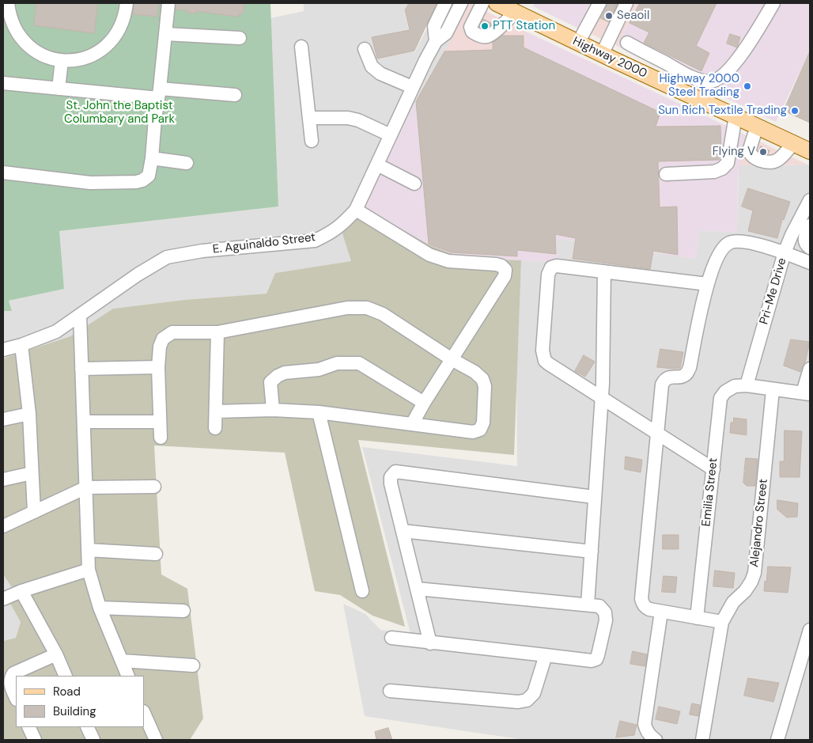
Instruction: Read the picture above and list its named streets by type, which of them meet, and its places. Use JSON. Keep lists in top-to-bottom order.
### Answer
{
  "streets": {
    "main road": ["Highway 2000"],
    "street": [
      "E. Aguinaldo Street",
      "Pri-Me Drive",
      "Emilia Street",
      "Alejandro Street"
    ]
  },
  "crossings": [
    ["Pri-Me Drive", "Emilia Street"]
  ],
  "parks": ["St. John the Baptist Columbary and Park"],
  "places": [
    "Seaoil",
    "PTT Station",
    "Highway 2000 Steel Trading",
    "Sun Rich Textile Trading",
    "Flying V"
  ],
  "legend": ["Road", "Building"]
}
